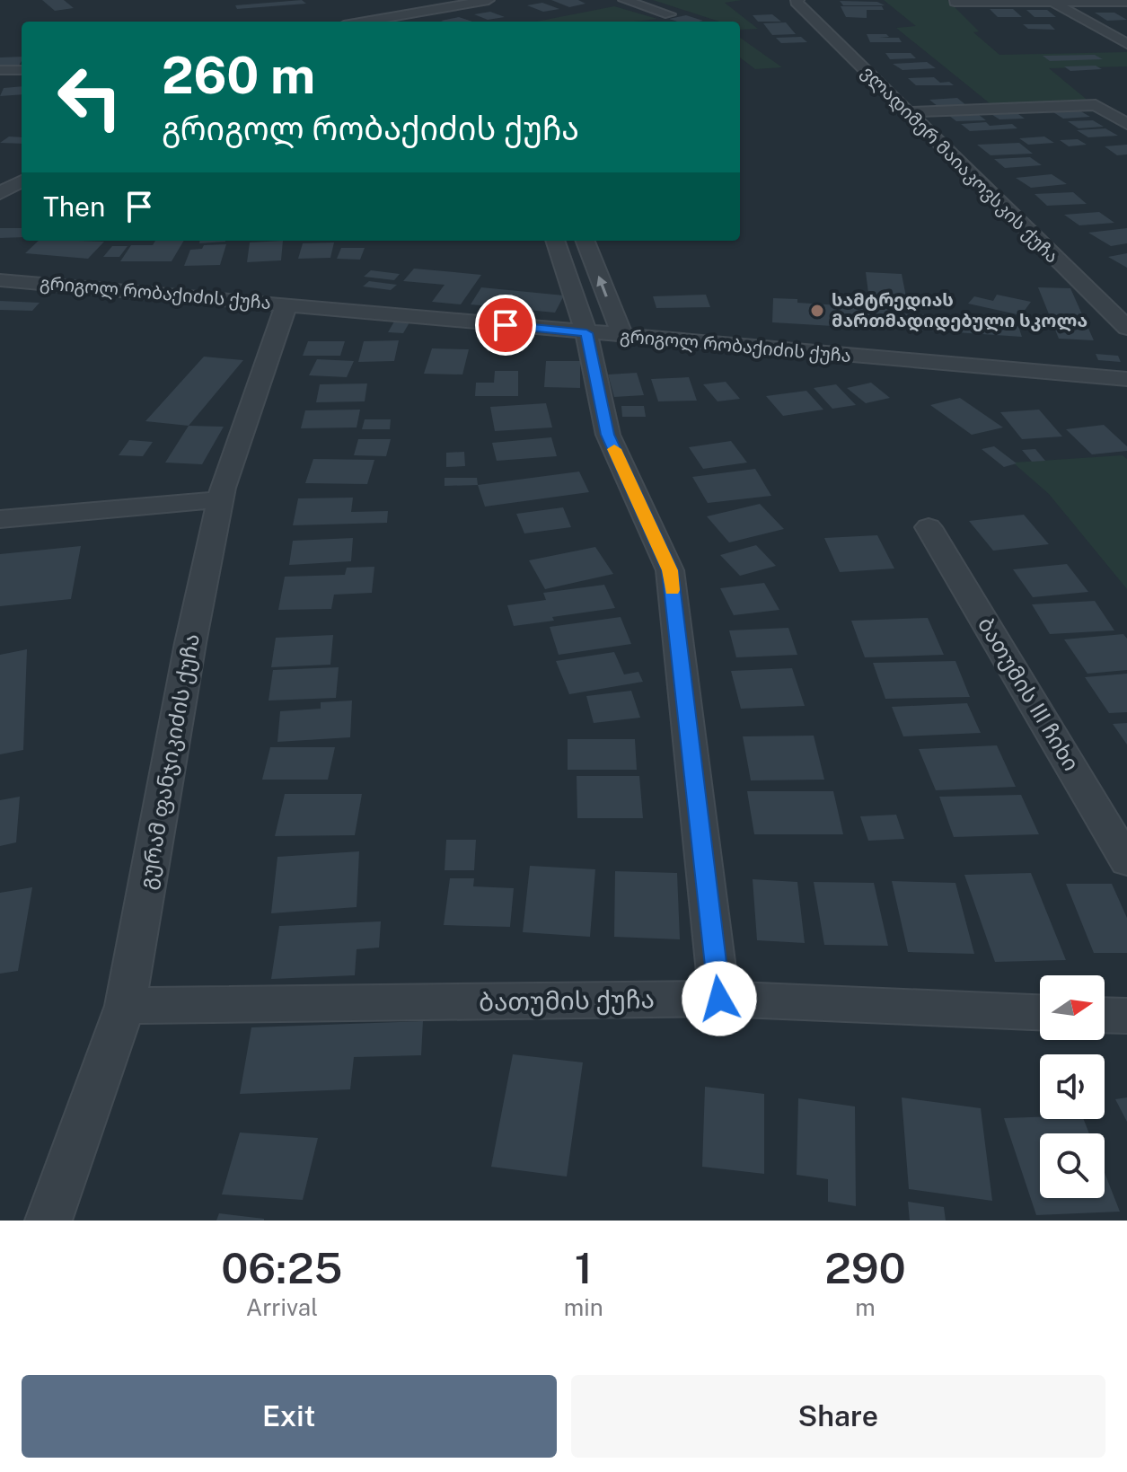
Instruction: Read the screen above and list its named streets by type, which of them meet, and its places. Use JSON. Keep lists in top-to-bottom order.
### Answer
{
  "streets": {
    "street": [
      "ვლადიმერ მაიაკოვსკის ქუჩა",
      "გრიგოლ რობაქიძის ქუჩა",
      "ბათუმის III ჩიხი",
      "გურამ ფანჯიკიძის ქუჩა",
      "ბათუმის ქუჩა"
    ]
  },
  "crossings": [
    ["გრიგოლ რობაქიძის ქუჩა", "გურამ ფანჯიკიძის ქუჩა"],
    ["გურამ ფანჯიკიძის ქუჩა", "ბათუმის ქუჩა"]
  ],
  "places": ["სამტრედიას მართმადიდებული სკოლა"],
  "north": "right",
  "page": {
    "turn": ["260 m", "გრიგოლ რობაქიძის ქუჩა"],
    "then": "Then",
    "eta": [
      "06:25",
      "Arrival",
      "1",
      "min",
      "290",
      "m"
    ],
    "buttons": ["Exit", "Share"]
  }
}
